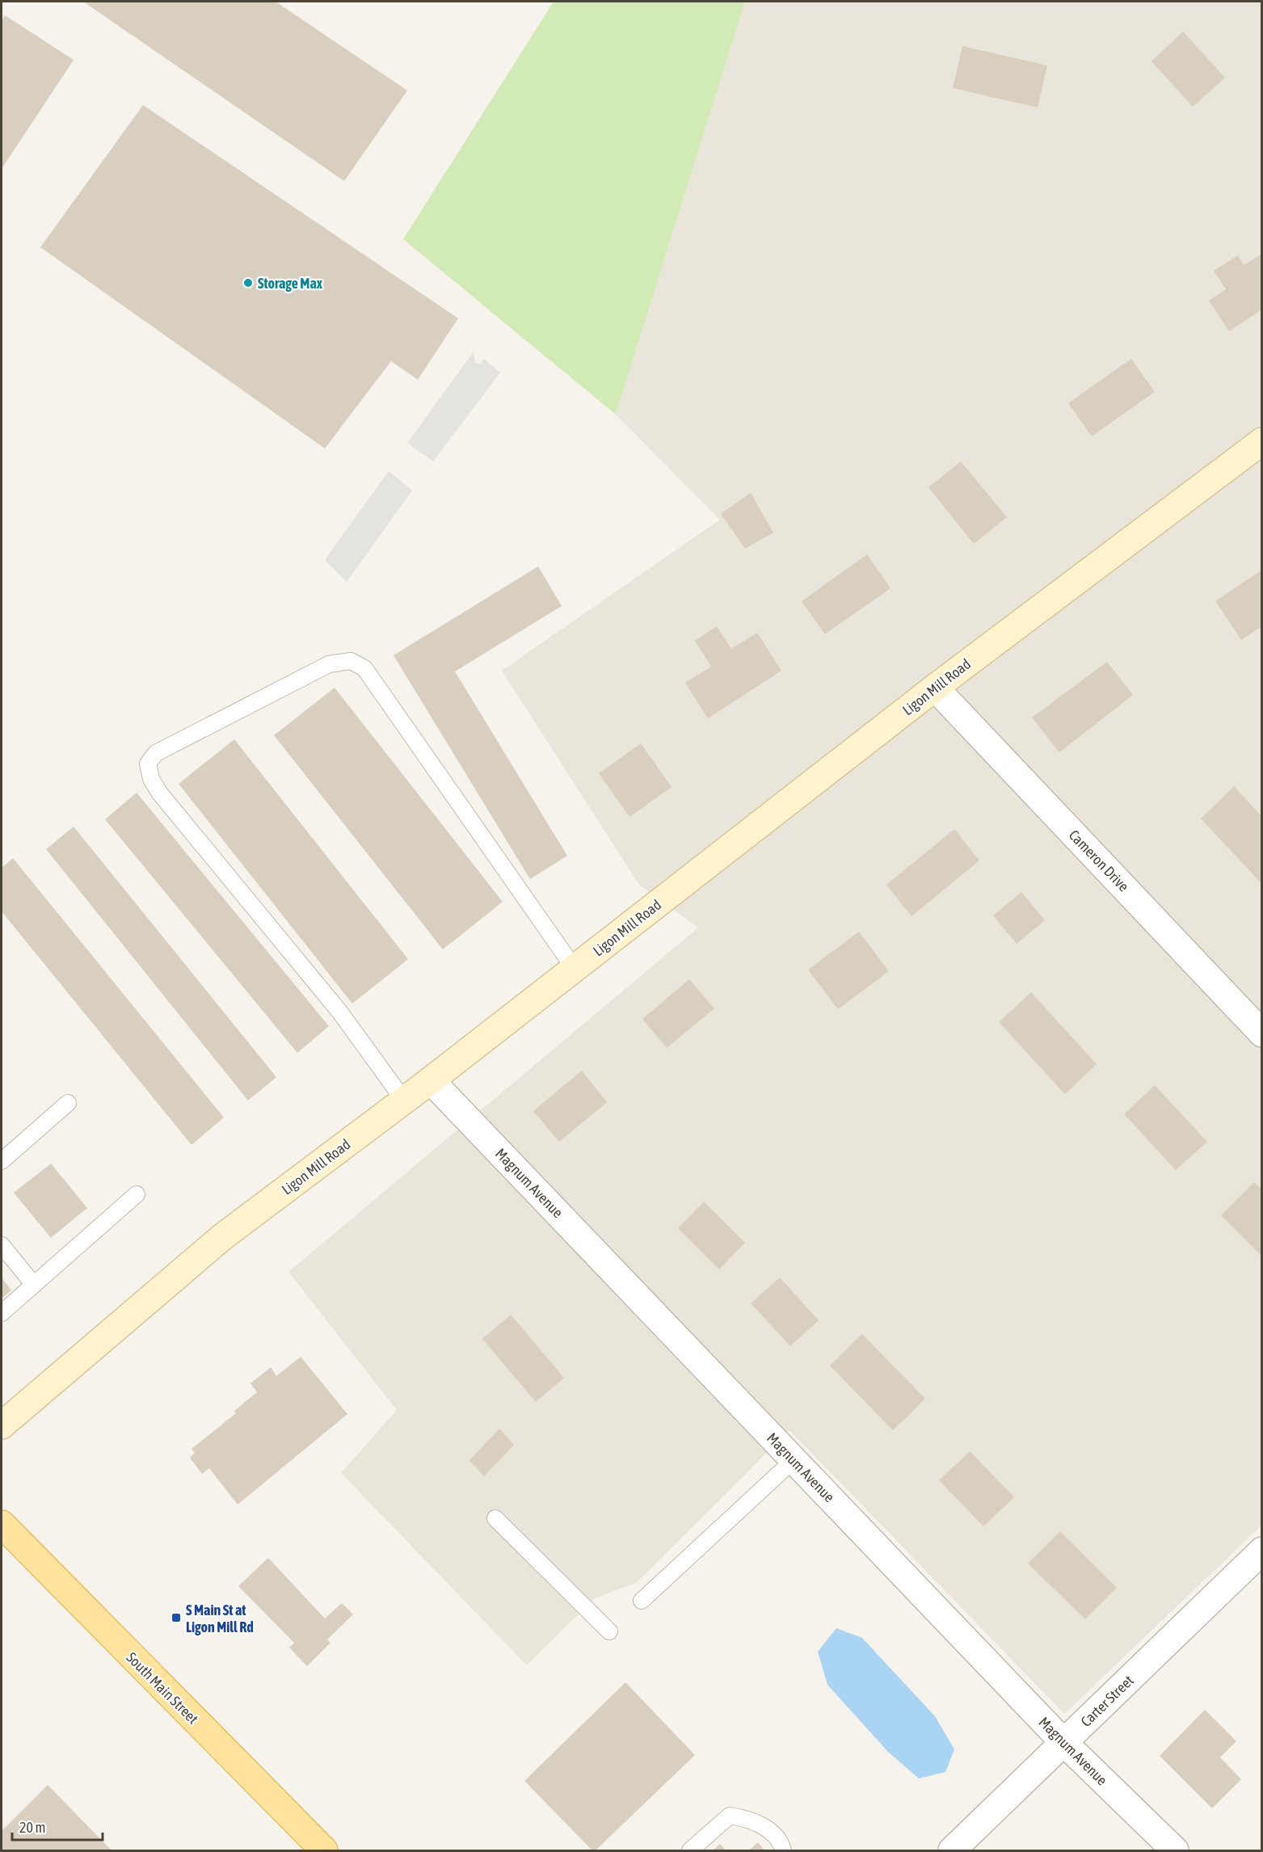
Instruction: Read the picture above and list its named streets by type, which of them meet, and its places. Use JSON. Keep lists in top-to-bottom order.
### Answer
{
  "streets": {
    "main road": ["Ligon Mill Road", "South Main Street"],
    "street": ["Cameron Drive", "Magnum Avenue", "Carter Street"]
  },
  "crossings": [
    ["Ligon Mill Road", "Cameron Drive"],
    ["Ligon Mill Road", "Magnum Avenue"],
    ["Magnum Avenue", "Carter Street"]
  ],
  "places": {
    "other": ["Storage Max"],
    "transit": ["S Main St at Ligon Mill Rd"]
  },
  "scale_bar": "20 m"
}
